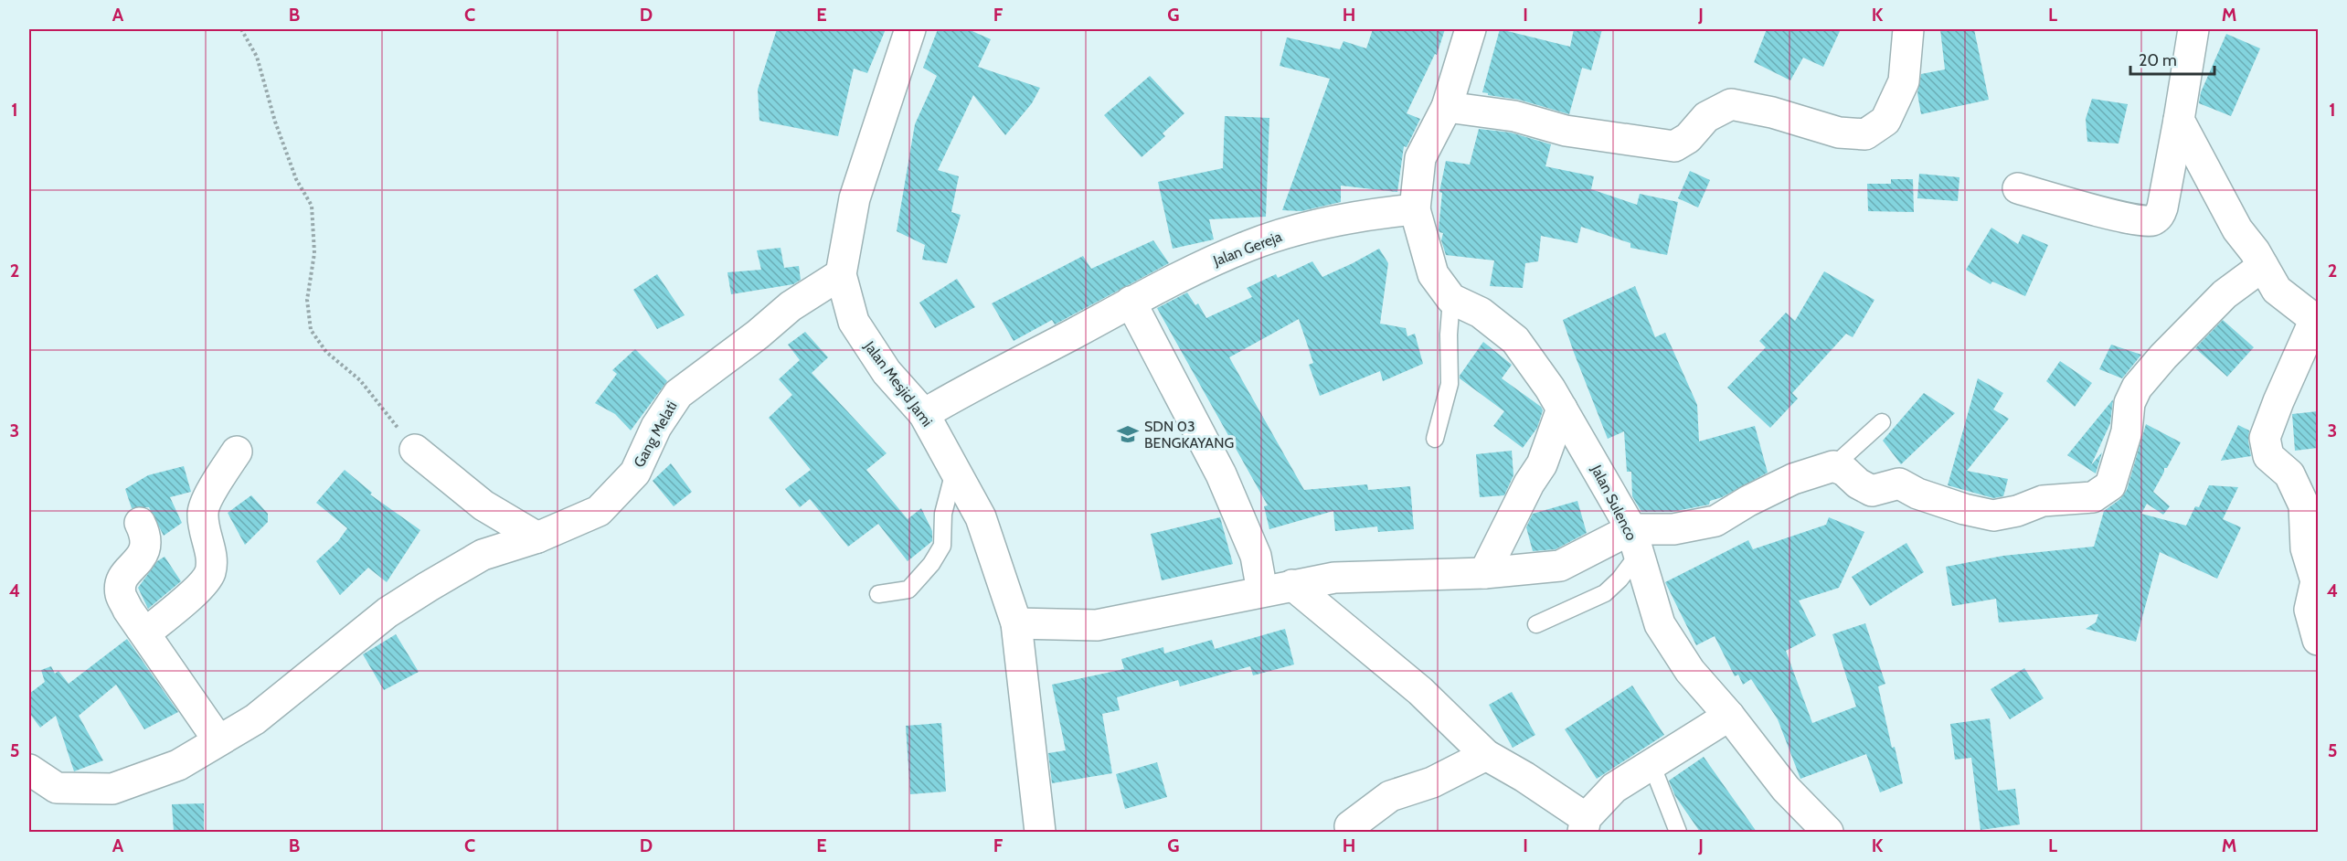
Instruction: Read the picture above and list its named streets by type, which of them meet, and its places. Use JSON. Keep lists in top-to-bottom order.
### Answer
{
  "streets": {
    "street": [
      "Jalan Gereja",
      "Jalan Mesjid Jami",
      "Gang Melati",
      "Jalan Sulenco"
    ]
  },
  "crossings": [
    ["Jalan Gereja", "Jalan Mesjid Jami"],
    ["Jalan Gereja", "Jalan Sulenco"],
    ["Jalan Mesjid Jami", "Gang Melati"]
  ],
  "places": {
    "school or university": ["SDN 03 BENGKAYANG"]
  },
  "scale_bar": "20 m",
  "grid": {
    "columns": [
      "A",
      "B",
      "C",
      "D",
      "E",
      "F",
      "G",
      "H",
      "I",
      "J",
      "K",
      "L",
      "M"
    ],
    "rows": [
      "1",
      "2",
      "3",
      "4",
      "5"
    ]
  }
}
